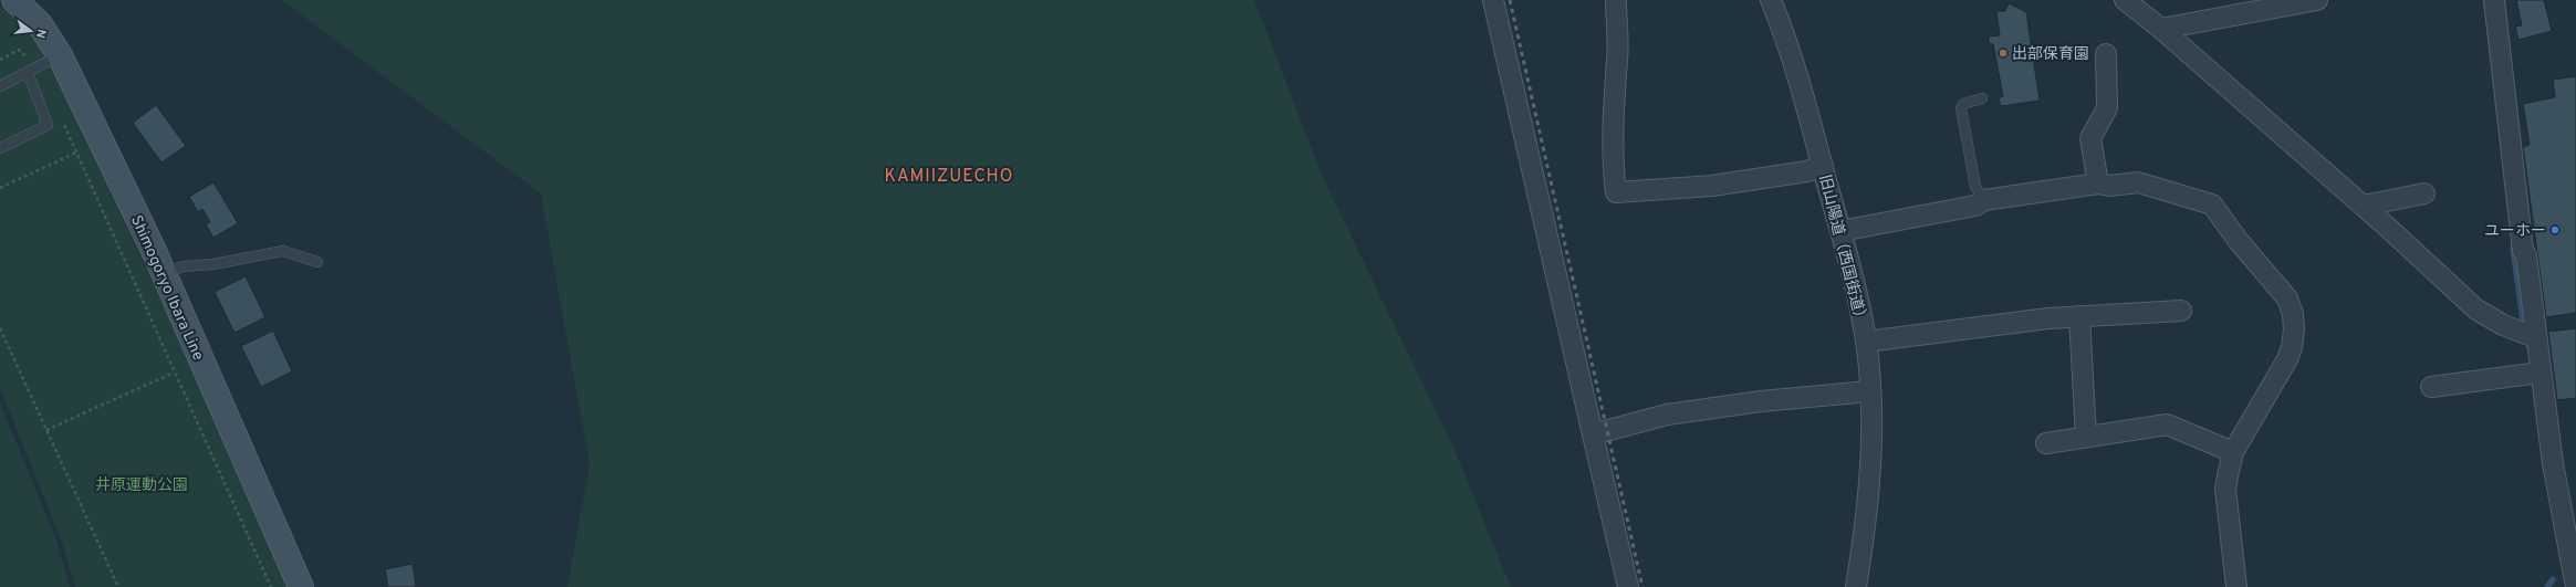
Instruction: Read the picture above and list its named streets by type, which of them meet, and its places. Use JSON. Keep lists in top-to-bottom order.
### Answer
{
  "streets": {
    "main road": ["Shimogoryo Ibara Line"],
    "street": ["旧山陽道（西国街道）"]
  },
  "districts": ["KAMIIZUECHO"],
  "parks": ["井原運動公園"],
  "places": ["出部保育園", "ユーホー"],
  "north": "right"
}
